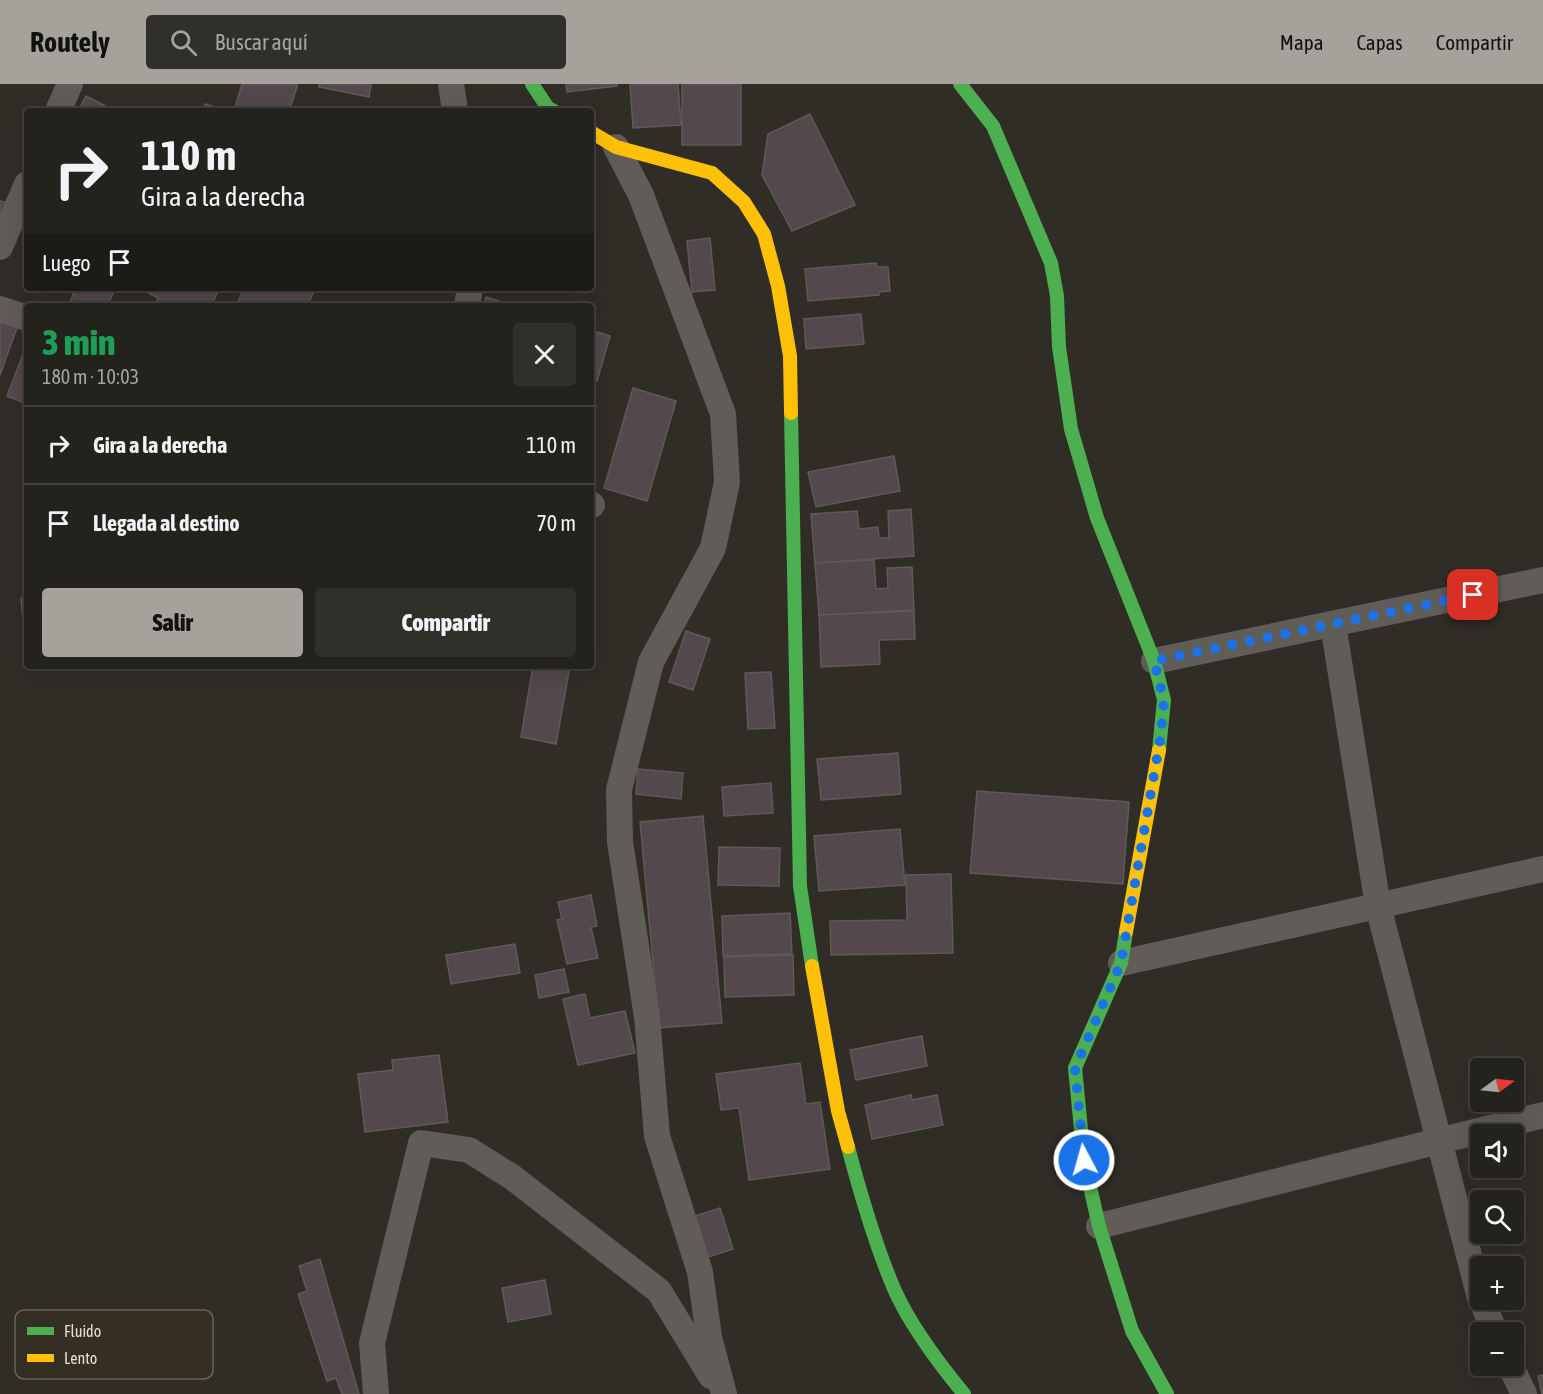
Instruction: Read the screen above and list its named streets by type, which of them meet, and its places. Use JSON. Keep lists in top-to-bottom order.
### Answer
{
  "legend": ["Fluido", "Lento"],
  "north": "right",
  "page": {
    "header": "Routely",
    "search": "Buscar aquí",
    "nav": ["Mapa", "Capas", "Compartir"],
    "turn": ["110 m", "Gira a la derecha"],
    "then": "Luego",
    "heading": ["3 min", "180 m · 10:03"],
    "list": [
      {
        "name": "Gira a la derecha",
        "value": "110 m"
      },
      {
        "name": "Llegada al destino",
        "value": "70 m"
      }
    ],
    "buttons": ["Salir", "Compartir"],
    "map_buttons": ["+", "−"]
  }
}
